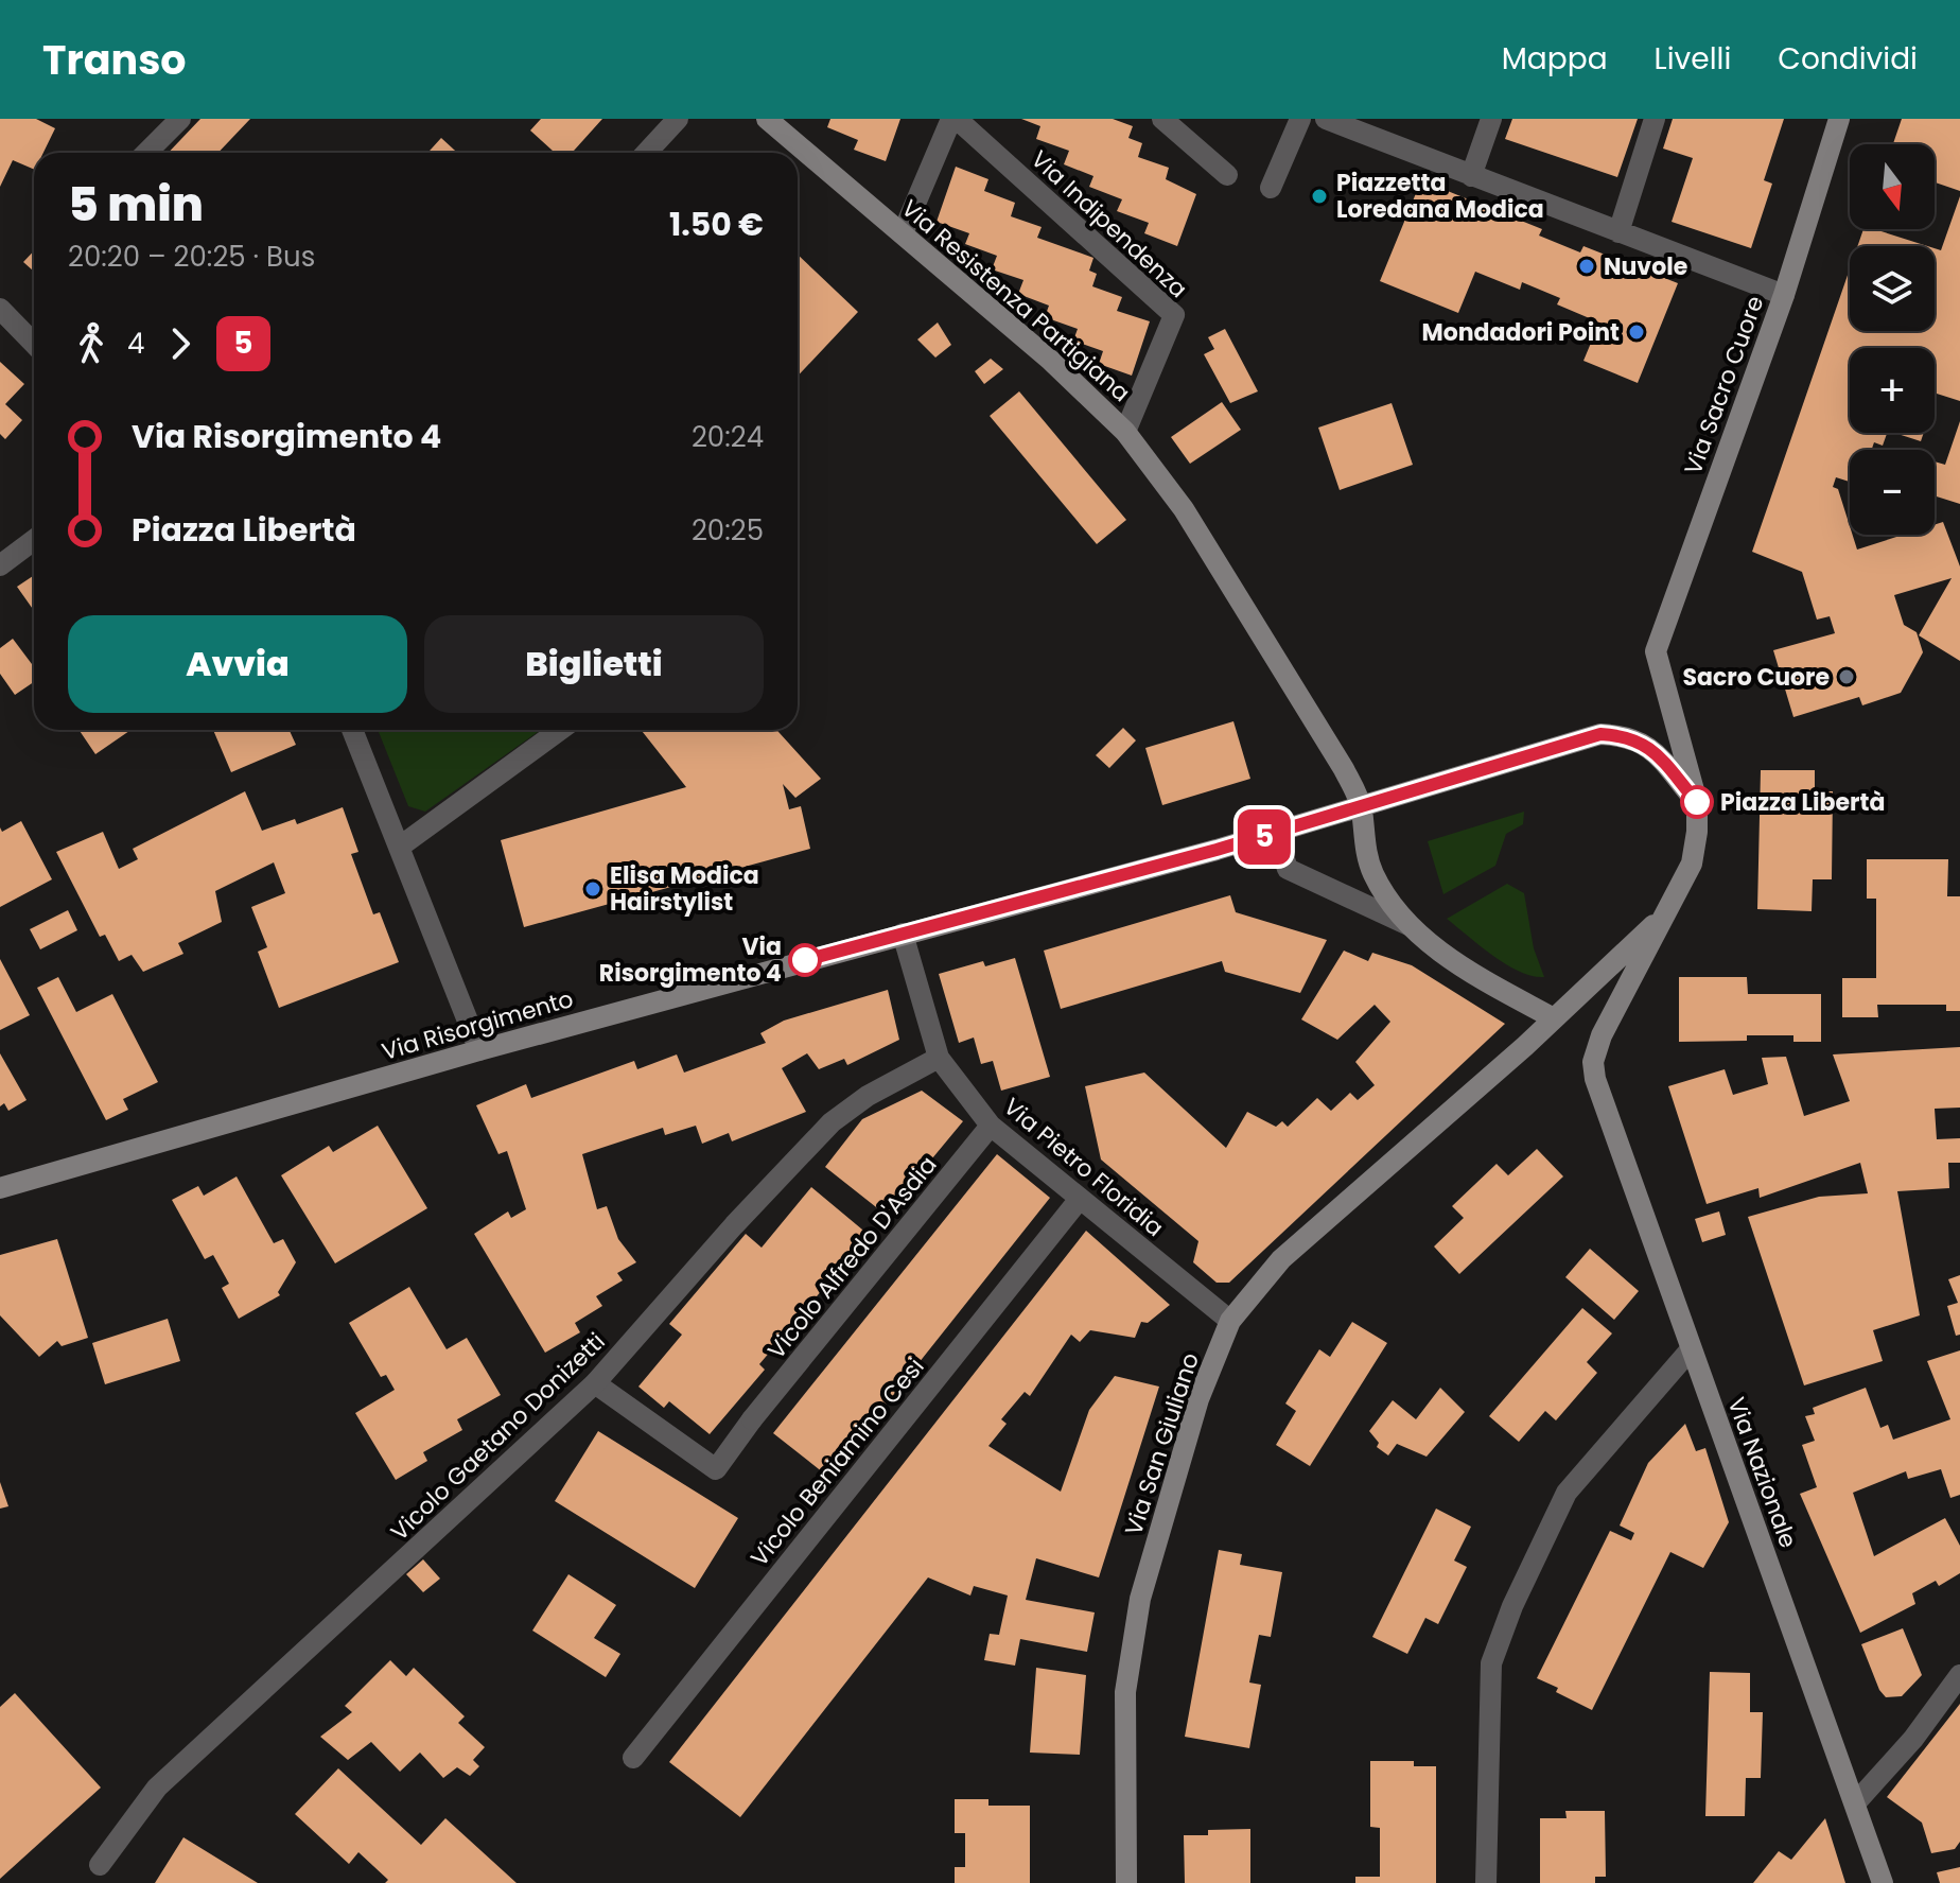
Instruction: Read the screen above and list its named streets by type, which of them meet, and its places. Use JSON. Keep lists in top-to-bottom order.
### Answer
{
  "streets": {
    "street": [
      "Via Indipendenza",
      "Via Resistenza Partigiana",
      "Via Sacro Cuore",
      "Via Risorgimento",
      "Via Pietro Floridia",
      "Vicolo Alfredo D'Asdia",
      "Vicolo Gaetano Donizetti",
      "Via San Giuliano",
      "Vicolo Beniamino Cesi",
      "Via Nazionale"
    ]
  },
  "crossings": [
    ["Via Indipendenza", "Via Resistenza Partigiana"],
    ["Via Resistenza Partigiana", "Via Sacro Cuore"],
    ["Via Resistenza Partigiana", "Via Risorgimento"],
    ["Via Resistenza Partigiana", "Via San Giuliano"],
    ["Via Resistenza Partigiana", "Via Nazionale"],
    ["Via Sacro Cuore", "Via Risorgimento"],
    ["Via Sacro Cuore", "Via San Giuliano"],
    ["Via Sacro Cuore", "Via Nazionale"],
    ["Via Risorgimento", "Via Pietro Floridia"],
    ["Via Risorgimento", "Via San Giuliano"],
    ["Via Risorgimento", "Via Nazionale"],
    ["Via Pietro Floridia", "Vicolo Alfredo D'Asdia"],
    ["Via Pietro Floridia", "Vicolo Gaetano Donizetti"],
    ["Via Pietro Floridia", "Via San Giuliano"],
    ["Via Pietro Floridia", "Vicolo Beniamino Cesi"],
    ["Vicolo Alfredo D'Asdia", "Vicolo Gaetano Donizetti"],
    ["Via San Giuliano", "Via Nazionale"]
  ],
  "places": [
    "Piazzetta Loredana Modica",
    "Nuvole",
    "Mondadori Point",
    "Sacro Cuore",
    "Piazza Libertà",
    "Elisa Modica Hairstylist",
    "Via Risorgimento 4"
  ],
  "lines": ["bus line 5"],
  "north": "bottom",
  "page": {
    "header": "Transo",
    "nav": ["Mappa", "Livelli", "Condividi"],
    "on_map": "5",
    "map_buttons": ["+", "−"],
    "heading": ["5 min", "20:20 – 20:25 · Bus", "1.50 €"],
    "legs": ["4", "5"],
    "list": [
      {
        "name": "Via Risorgimento 4",
        "value": "20:24"
      },
      {
        "name": "Piazza Libertà",
        "value": "20:25"
      }
    ],
    "buttons": ["Avvia", "Biglietti"]
  }
}
